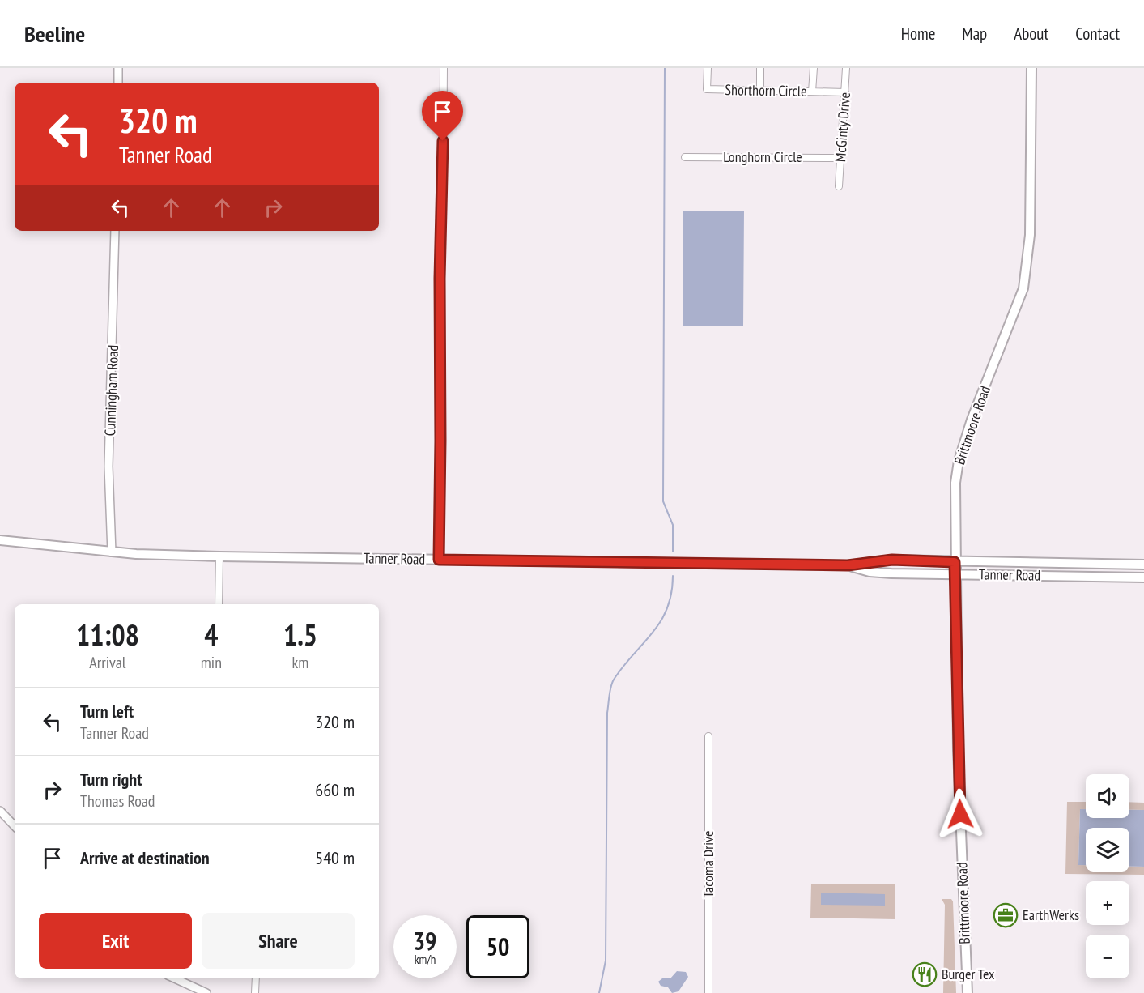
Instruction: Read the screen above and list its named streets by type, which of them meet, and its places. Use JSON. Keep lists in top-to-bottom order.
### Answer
{
  "streets": {
    "main road": ["Brittmoore Road", "Tanner Road"],
    "street": [
      "Shorthorn Circle",
      "McGinty Drive",
      "Longhorn Circle",
      "Cunningham Road",
      "Tacoma Drive"
    ]
  },
  "crossings": [
    ["Shorthorn Circle", "McGinty Drive"],
    ["McGinty Drive", "Longhorn Circle"],
    ["Cunningham Road", "Tanner Road"],
    ["Brittmoore Road", "Tanner Road"]
  ],
  "places": {
    "office": ["EarthWerks"],
    "restaurant": ["Burger Tex"]
  },
  "page": {
    "header": "Beeline",
    "nav": [
      "Home",
      "Map",
      "About",
      "Contact"
    ],
    "turn": ["320 m", "Tanner Road"],
    "eta": [
      "11:08",
      "Arrival",
      "4",
      "min",
      "1.5",
      "km"
    ],
    "list": [
      {
        "name": "Turn left",
        "note": "Tanner Road",
        "value": "320 m"
      },
      {
        "name": "Turn right",
        "note": "Thomas Road",
        "value": "660 m"
      },
      {
        "name": "Arrive at destination",
        "value": "540 m"
      }
    ],
    "map_buttons": ["+", "−"],
    "buttons": ["Exit", "Share"],
    "speed": "39 km/h",
    "limit": "50"
  }
}
